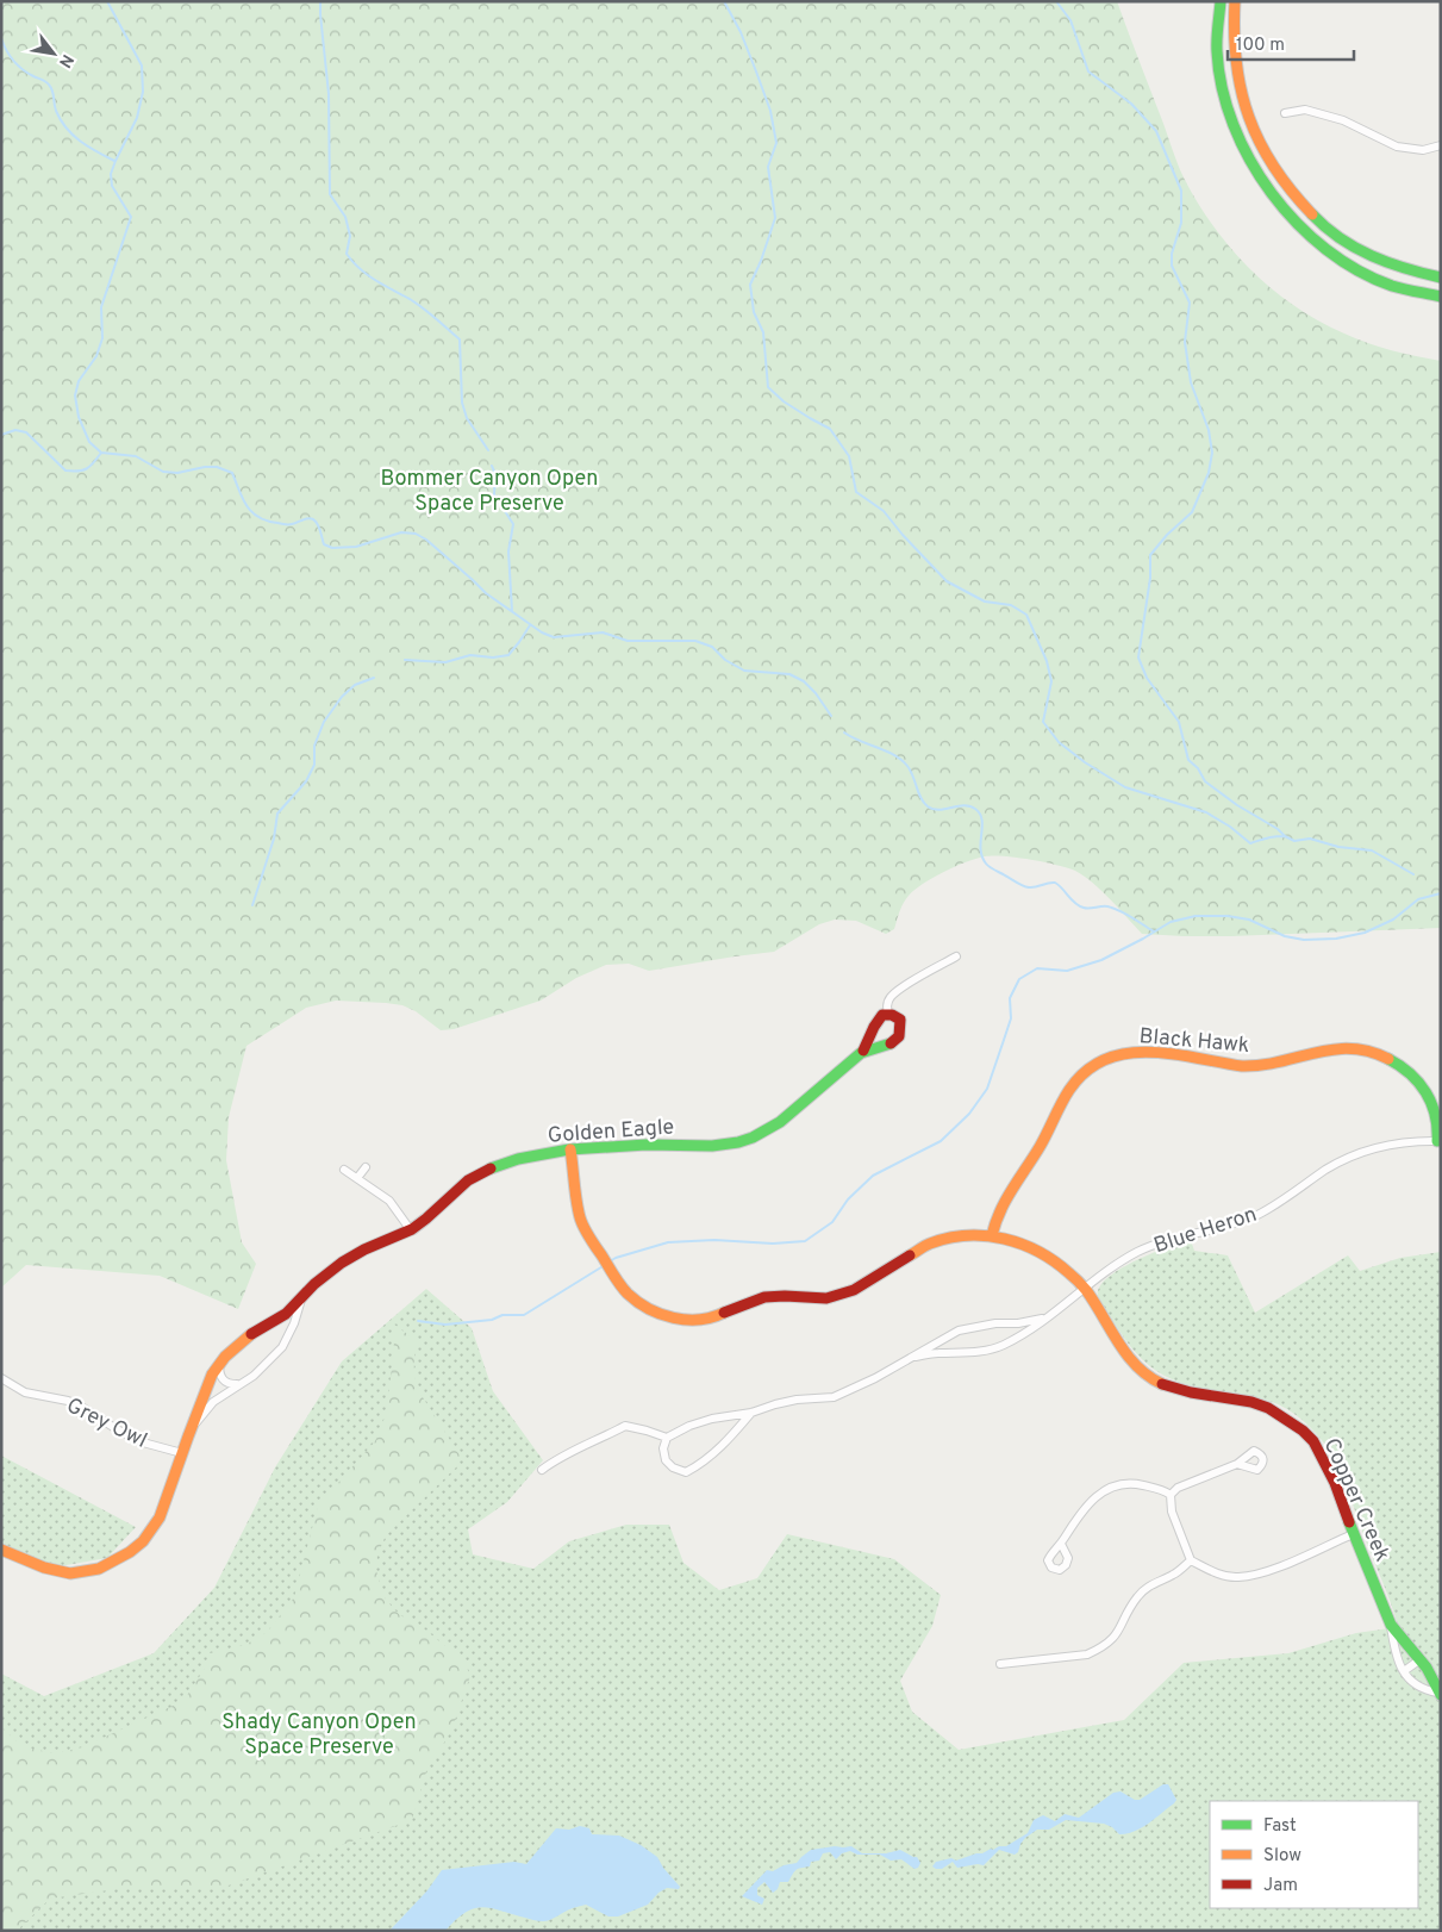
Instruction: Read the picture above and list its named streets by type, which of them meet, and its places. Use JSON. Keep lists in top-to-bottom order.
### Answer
{
  "streets": {
    "street": [
      "Black Hawk",
      "Golden Eagle",
      "Blue Heron",
      "Grey Owl",
      "Copper Creek"
    ]
  },
  "crossings": [
    ["Black Hawk", "Blue Heron"],
    ["Black Hawk", "Copper Creek"],
    ["Golden Eagle", "Grey Owl"],
    ["Golden Eagle", "Copper Creek"],
    ["Blue Heron", "Copper Creek"]
  ],
  "parks": ["Bommer Canyon Open Space Preserve", "Shady Canyon Open Space Preserve"],
  "legend": ["Fast", "Slow", "Jam"],
  "scale_bar": "100 m",
  "north": "bottom right"
}
